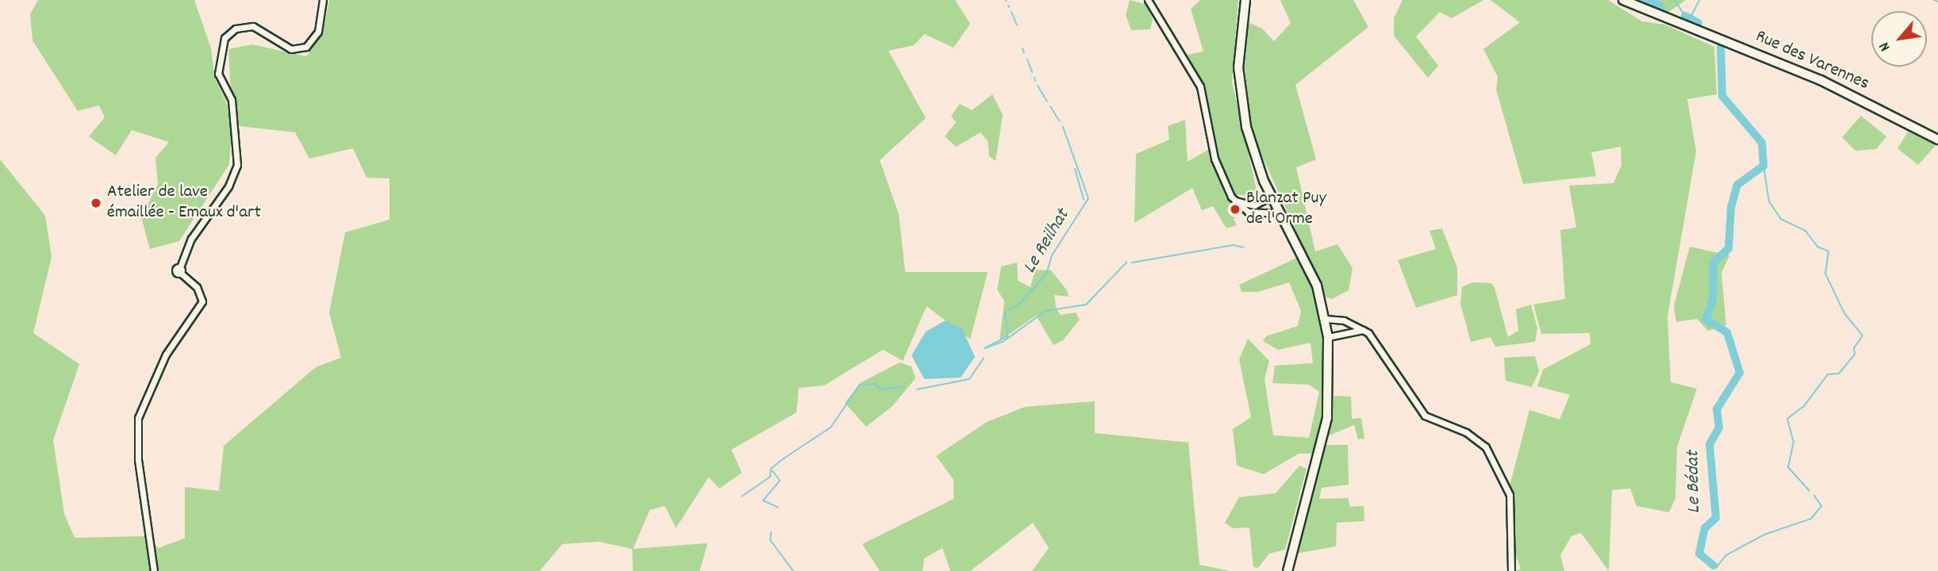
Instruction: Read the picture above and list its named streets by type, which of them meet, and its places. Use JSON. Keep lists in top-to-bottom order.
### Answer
{
  "streets": {
    "main road": ["Rue des Varennes"]
  },
  "water": ["Le Reilhat", "Le Bédat"],
  "places": ["Atelier de lave émaillée - Emaux d'art", "Blanzat Puy de l'Orme"],
  "north": "bottom left"
}
